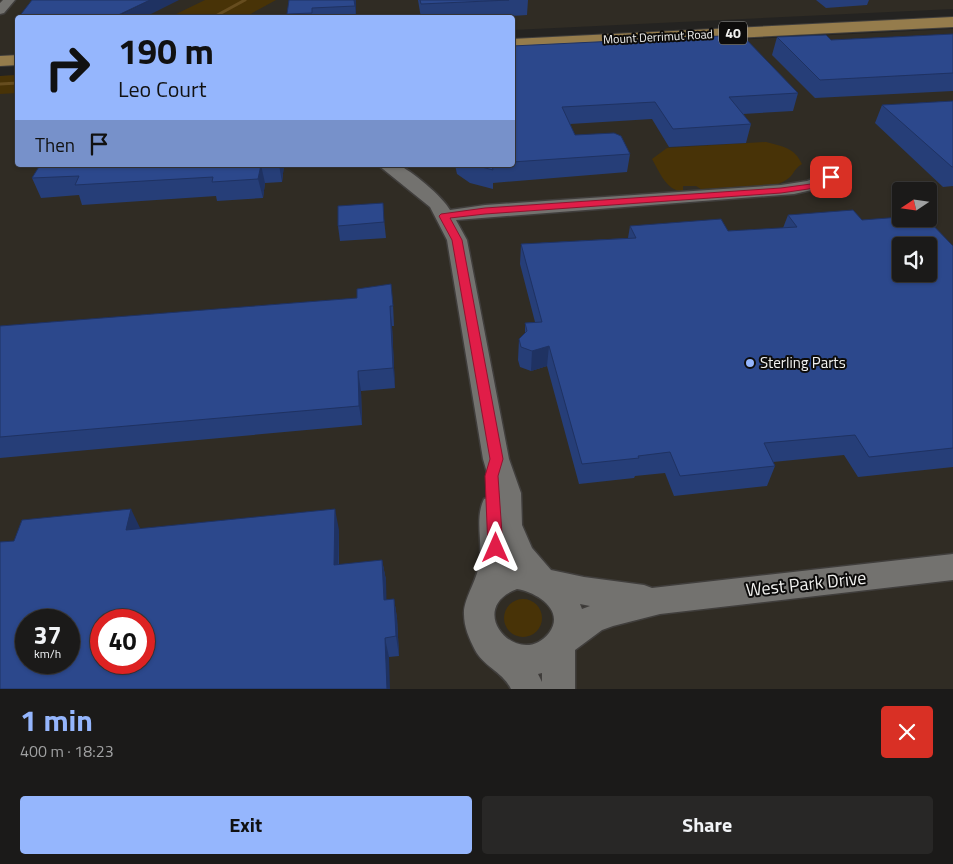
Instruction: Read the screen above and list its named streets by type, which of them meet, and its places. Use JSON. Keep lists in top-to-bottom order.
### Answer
{
  "streets": {
    "main road": ["40", "Mount Derrimut Road"],
    "street": ["West Park Drive"]
  },
  "places": ["Sterling Parts"],
  "north": "left",
  "page": {
    "turn": ["190 m", "Leo Court"],
    "then": "Then",
    "speed": "37 km/h",
    "limit": "40",
    "heading": ["1 min", "400 m · 18:23"],
    "buttons": ["Exit", "Share"]
  }
}
